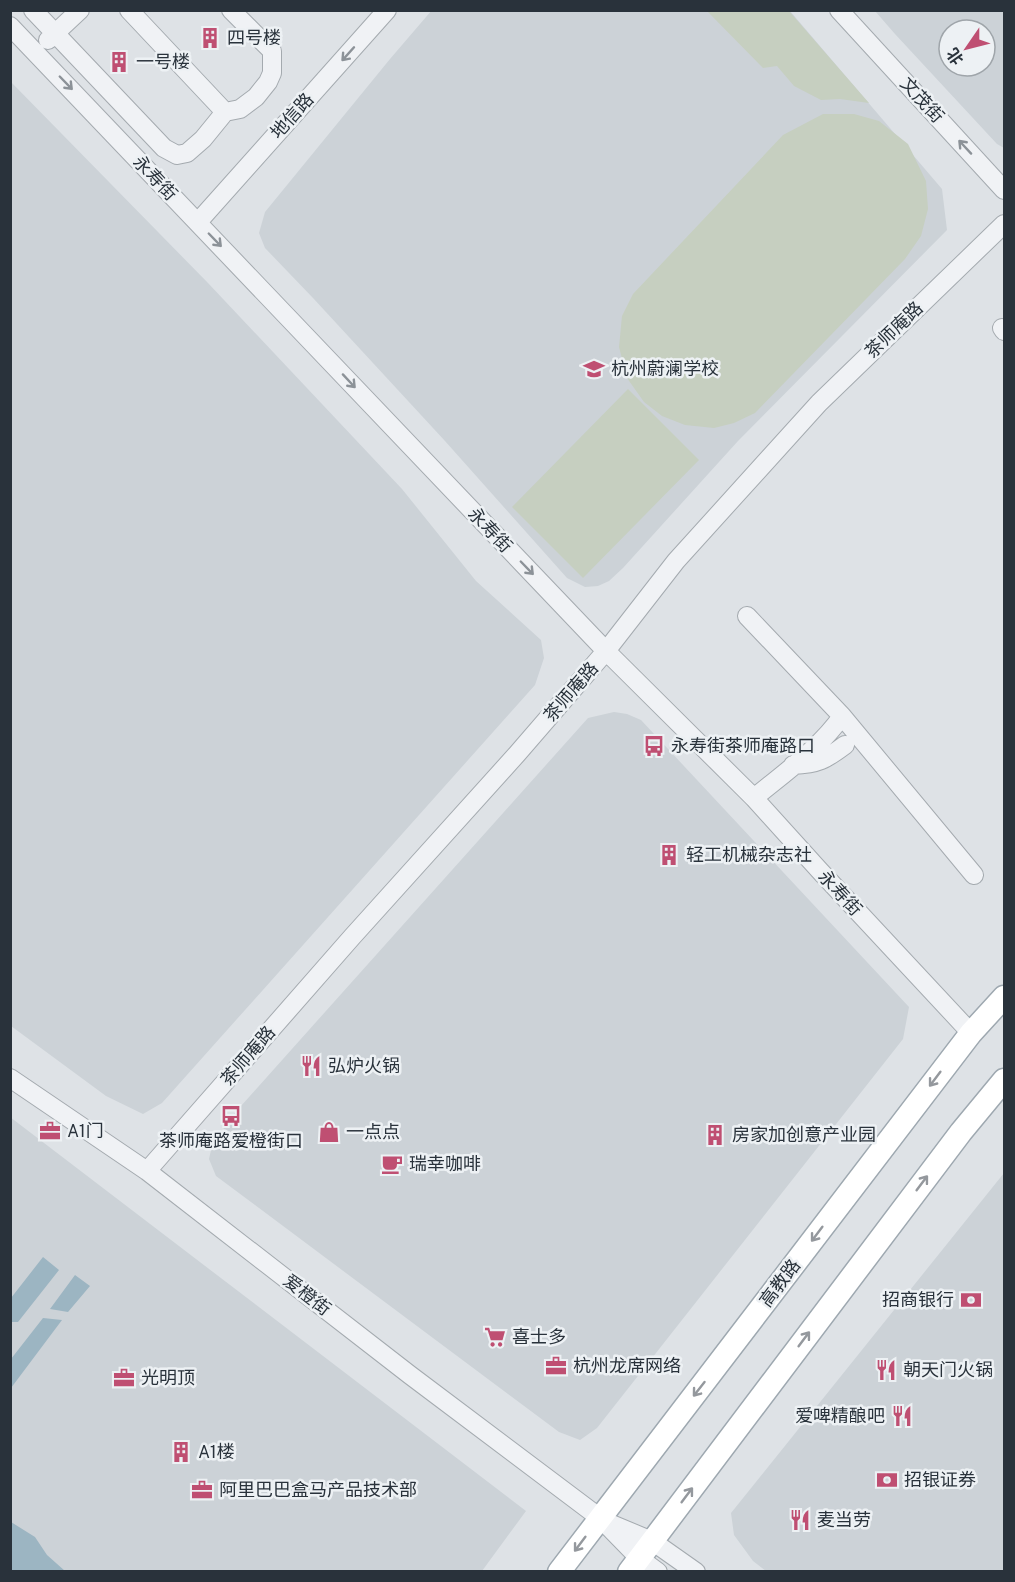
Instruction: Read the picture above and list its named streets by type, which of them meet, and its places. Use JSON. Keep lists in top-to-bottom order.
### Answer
{
  "streets": {
    "main road": ["高教路"],
    "street": [
      "文茂街",
      "地信路",
      "永寿街",
      "茶师庵路",
      "爱橙街"
    ]
  },
  "crossings": [
    ["地信路", "永寿街"],
    ["永寿街", "茶师庵路"],
    ["永寿街", "高教路"],
    ["茶师庵路", "爱橙街"],
    ["高教路", "爱橙街"]
  ],
  "one_way": ["文茂街", "地信路", "永寿街"],
  "places": {
    "building": [
      "四号楼",
      "一号楼",
      "轻工机械杂志社",
      "房家加创意产业园",
      "A1楼"
    ],
    "school or university": ["杭州蔚澜学校"],
    "bus stop": ["永寿街茶师庵路口", "茶师庵路爱橙街口"],
    "restaurant": [
      "弘炉火锅",
      "朝天门火锅",
      "爱啤精酿吧",
      "麦当劳"
    ],
    "office": [
      "A1门",
      "杭州龙席网络",
      "光明顶",
      "阿里巴巴盒马产品技术部"
    ],
    "shop": ["一点点"],
    "cafe": ["瑞幸咖啡"],
    "bank": ["招商银行", "招银证券"],
    "supermarket": ["喜士多"]
  },
  "north": "bottom left"
}
